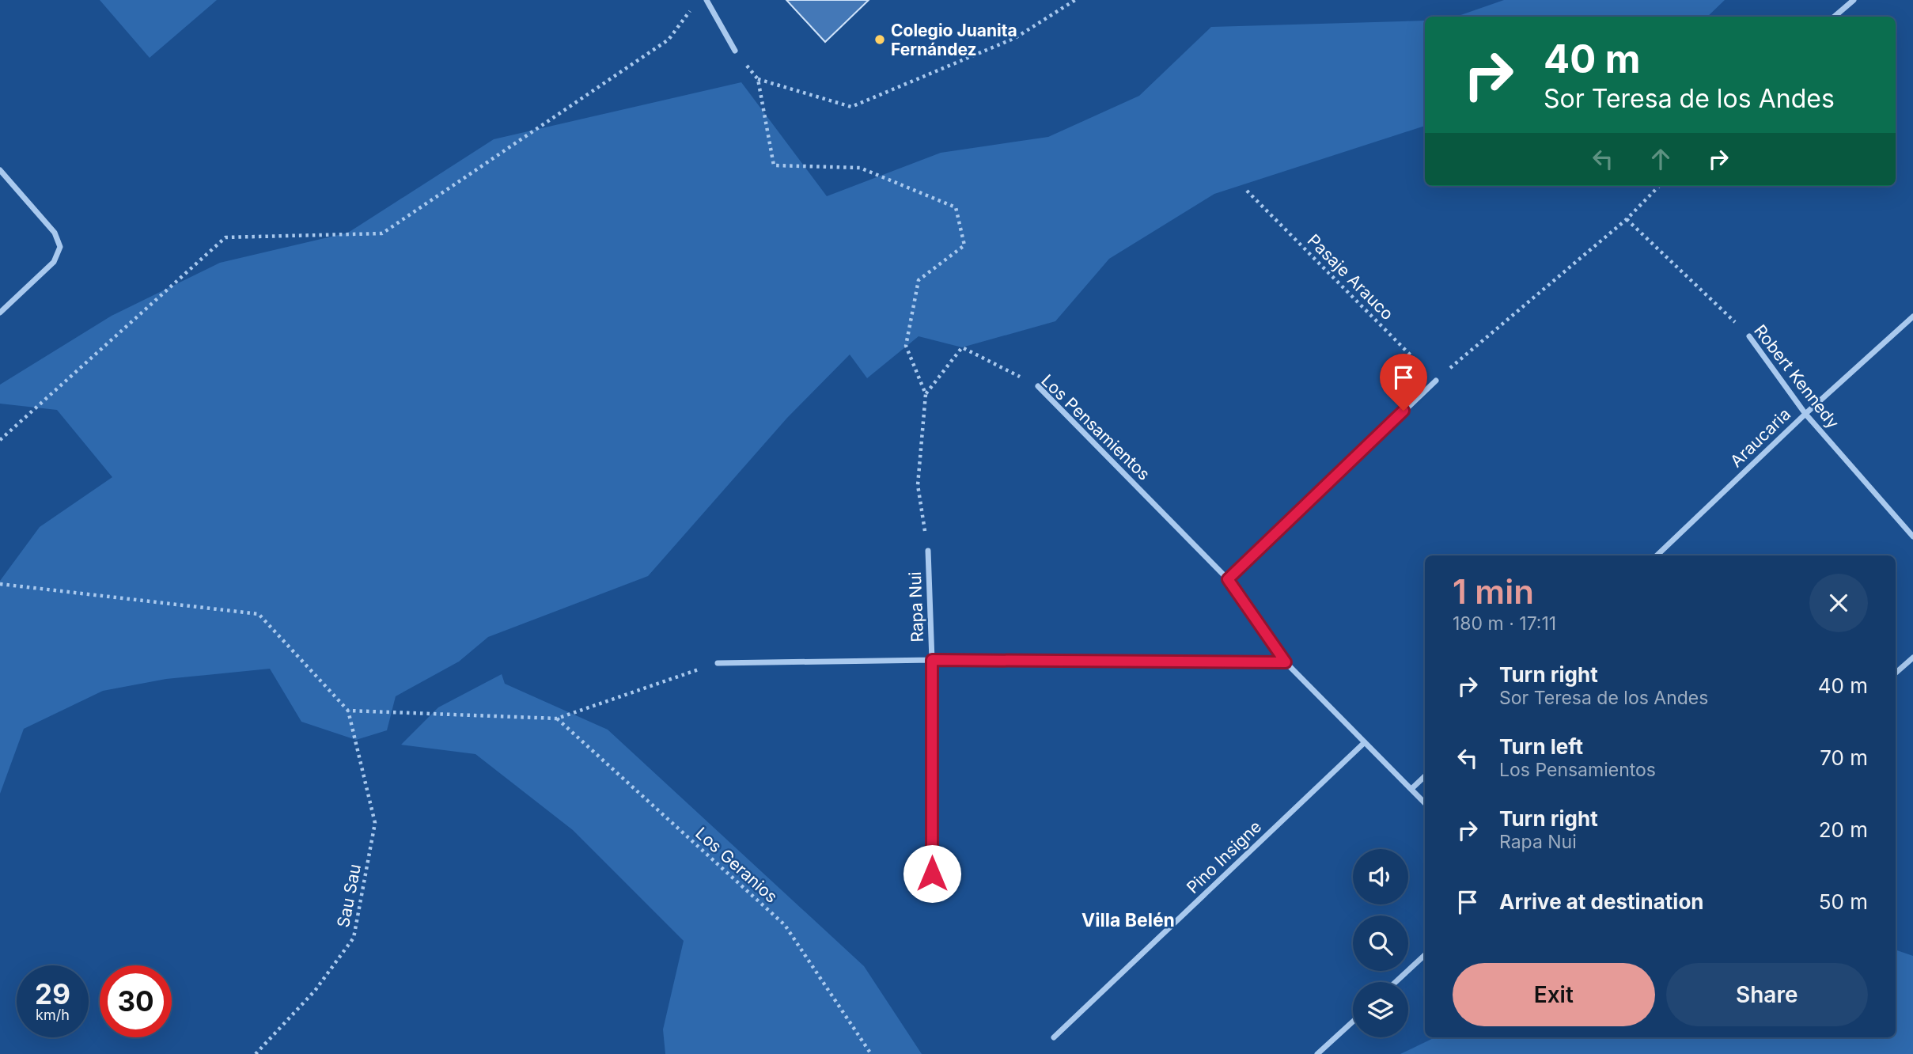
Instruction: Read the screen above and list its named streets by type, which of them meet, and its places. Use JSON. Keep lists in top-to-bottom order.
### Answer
{
  "streets": {
    "street": [
      "Robert Kennedy",
      "Los Pensamientos",
      "Araucaria",
      "Rapa Nui",
      "Pino Insigne"
    ],
    "path": ["Pasaje Arauco", "Los Geranios", "Sau Sau"]
  },
  "crossings": [
    ["Robert Kennedy", "Araucaria"],
    ["Los Pensamientos", "Pino Insigne"]
  ],
  "districts": ["Villa Belén"],
  "places": ["Colegio Juanita Fernández"],
  "page": {
    "turn": ["40 m", "Sor Teresa de los Andes"],
    "heading": ["1 min", "180 m · 17:11"],
    "list": [
      {
        "name": "Turn right",
        "note": "Sor Teresa de los Andes",
        "value": "40 m"
      },
      {
        "name": "Turn left",
        "note": "Los Pensamientos",
        "value": "70 m"
      },
      {
        "name": "Turn right",
        "note": "Rapa Nui",
        "value": "20 m"
      },
      {
        "name": "Arrive at destination",
        "value": "50 m"
      }
    ],
    "buttons": ["Exit", "Share"],
    "speed": "29 km/h",
    "limit": "30"
  }
}
